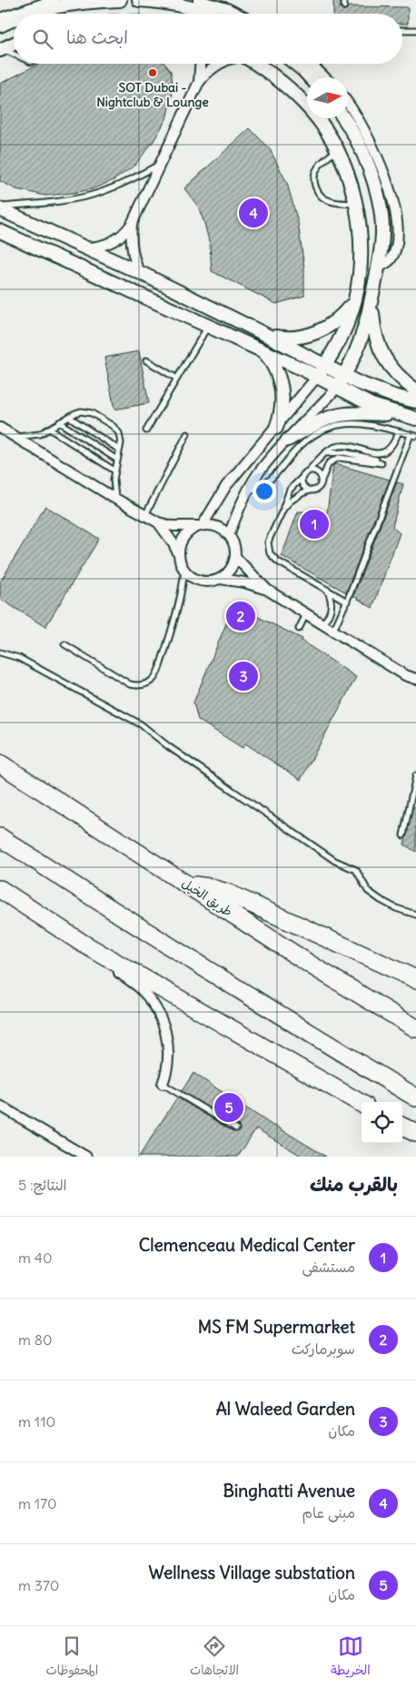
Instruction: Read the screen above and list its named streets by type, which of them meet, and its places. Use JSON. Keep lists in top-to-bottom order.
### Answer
{
  "streets": {
    "highway": ["طريق الخيل"]
  },
  "places": ["SOT Dubai - Nightclub & Lounge"],
  "north": "right",
  "page": {
    "search": "ابحث هنا",
    "pins": [
      "4",
      "1",
      "2",
      "3",
      "5"
    ],
    "heading": ["بالقرب منك", "النتائج: 5"],
    "list": [
      {
        "mark": "1",
        "name": "Clemenceau Medical Center",
        "note": "مستشفى",
        "value": "40 m"
      },
      {
        "mark": "2",
        "name": "MS FM Supermarket",
        "note": "سوبرماركت",
        "value": "80 m"
      },
      {
        "mark": "3",
        "name": "Al Waleed Garden",
        "note": "مكان",
        "value": "110 m"
      },
      {
        "mark": "4",
        "name": "Binghatti Avenue",
        "note": "مبنى عام",
        "value": "170 m"
      },
      {
        "mark": "5",
        "name": "Wellness Village substation",
        "note": "مكان",
        "value": "370 m"
      }
    ],
    "nav": ["الخريطة", "الاتجاهات", "المحفوظات"]
  }
}
